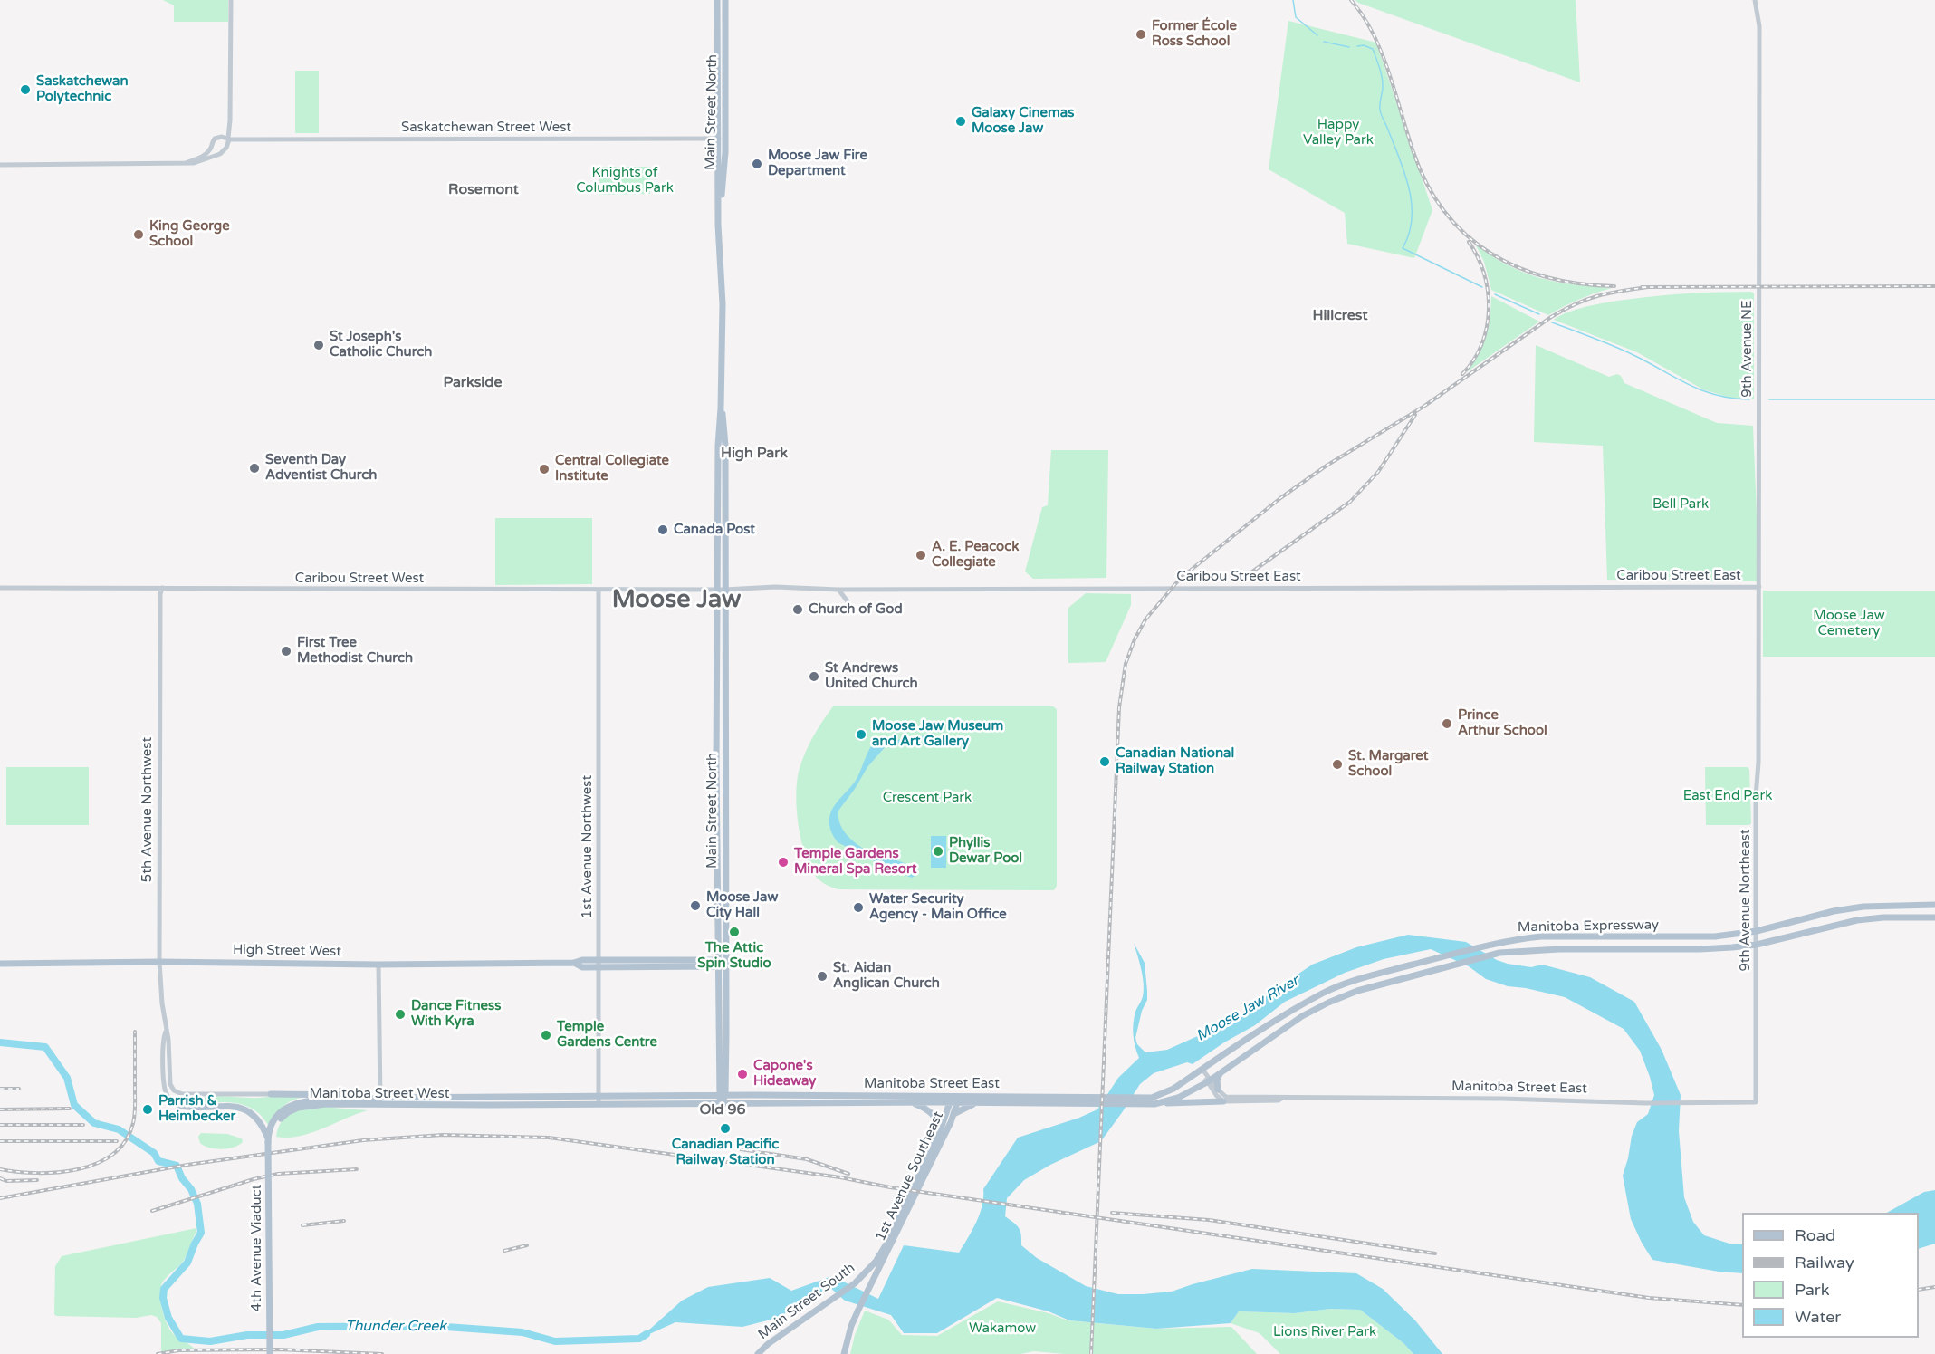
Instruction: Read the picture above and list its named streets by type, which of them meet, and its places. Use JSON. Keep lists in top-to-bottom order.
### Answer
{
  "streets": {
    "main road": [
      "Main Street North",
      "Manitoba Expressway",
      "High Street West",
      "Manitoba Street East",
      "Manitoba Street West",
      "1st Avenue Southeast",
      "4th Avenue Viaduct",
      "Main Street South"
    ],
    "street": [
      "Saskatchewan Street West",
      "9th Avenue NE",
      "Caribou Street East",
      "Caribou Street West",
      "5th Avenue Northwest",
      "1st Avenue Northwest",
      "9th Avenue Northeast"
    ]
  },
  "crossings": [
    ["Main Street North", "Saskatchewan Street West"],
    ["Main Street North", "Caribou Street East"],
    ["Main Street North", "Caribou Street West"],
    ["Main Street North", "High Street West"],
    ["Main Street North", "Manitoba Street East"],
    ["Main Street North", "Manitoba Street West"],
    ["9th Avenue NE", "Caribou Street East"],
    ["9th Avenue NE", "9th Avenue Northeast"],
    ["Caribou Street East", "Caribou Street West"],
    ["Caribou Street West", "5th Avenue Northwest"],
    ["Caribou Street West", "1st Avenue Northwest"],
    ["5th Avenue Northwest", "High Street West"],
    ["1st Avenue Northwest", "High Street West"],
    ["1st Avenue Northwest", "Manitoba Street West"],
    ["9th Avenue Northeast", "Manitoba Expressway"],
    ["9th Avenue Northeast", "Manitoba Street East"],
    ["Manitoba Expressway", "Manitoba Street East"],
    ["Manitoba Street East", "Manitoba Street West"],
    ["Manitoba Street East", "1st Avenue Southeast"],
    ["Manitoba Street West", "4th Avenue Viaduct"],
    ["1st Avenue Southeast", "Main Street South"]
  ],
  "districts": [
    "Rosemont",
    "Hillcrest",
    "Parkside",
    "High Park",
    "Moose Jaw",
    "Old 96"
  ],
  "water": ["Moose Jaw River", "Thunder Creek"],
  "parks": [
    "Happy Valley Park",
    "Knights of Columbus Park",
    "Bell Park",
    "Moose Jaw Cemetery",
    "East End Park",
    "Crescent Park",
    "Wakamow",
    "Lions River Park"
  ],
  "places": [
    "Former École Ross School",
    "Saskatchewan Polytechnic",
    "Galaxy Cinemas Moose Jaw",
    "Moose Jaw Fire Department",
    "King George School",
    "St Joseph's Catholic Church",
    "Seventh Day Adventist Church",
    "Central Collegiate Institute",
    "Canada Post",
    "A. E. Peacock Collegiate",
    "Church of God",
    "First Tree Methodist Church",
    "St Andrews United Church",
    "Prince Arthur School",
    "Moose Jaw Museum and Art Gallery",
    "Canadian National Railway Station",
    "St. Margaret School",
    "Phyllis Dewar Pool",
    "Temple Gardens Mineral Spa Resort",
    "Moose Jaw City Hall",
    "Water Security Agency - Main Office",
    "The Attic Spin Studio",
    "St. Aidan Anglican Church",
    "Dance Fitness With Kyra",
    "Temple Gardens Centre",
    "Capone's Hideaway",
    "Parrish & Heimbecker",
    "Canadian Pacific Railway Station"
  ],
  "legend": [
    "Road",
    "Railway",
    "Park",
    "Water"
  ]
}
